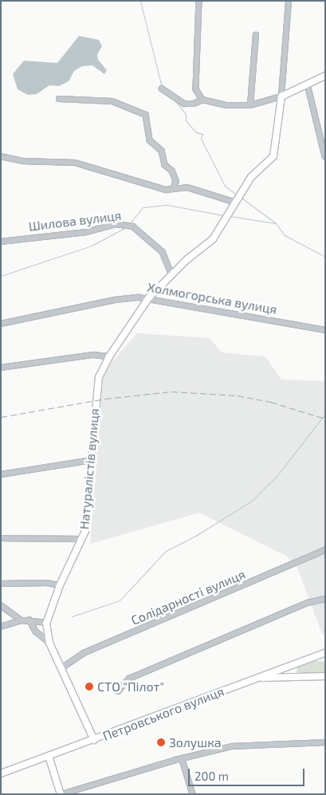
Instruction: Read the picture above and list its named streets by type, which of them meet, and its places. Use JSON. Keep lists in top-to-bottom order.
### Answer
{
  "streets": {
    "street": [
      "Шилова вулиця",
      "Холмогорська вулиця",
      "Натуралістів вулиця",
      "Солідарності вулиця",
      "Петровського вулиця"
    ]
  },
  "crossings": [
    ["Шилова вулиця", "Натуралістів вулиця"],
    ["Холмогорська вулиця", "Натуралістів вулиця"],
    ["Натуралістів вулиця", "Солідарності вулиця"],
    ["Натуралістів вулиця", "Петровського вулиця"]
  ],
  "places": ["СТО \"Пілот\"", "Золушка"],
  "scale_bar": "200 m"
}
